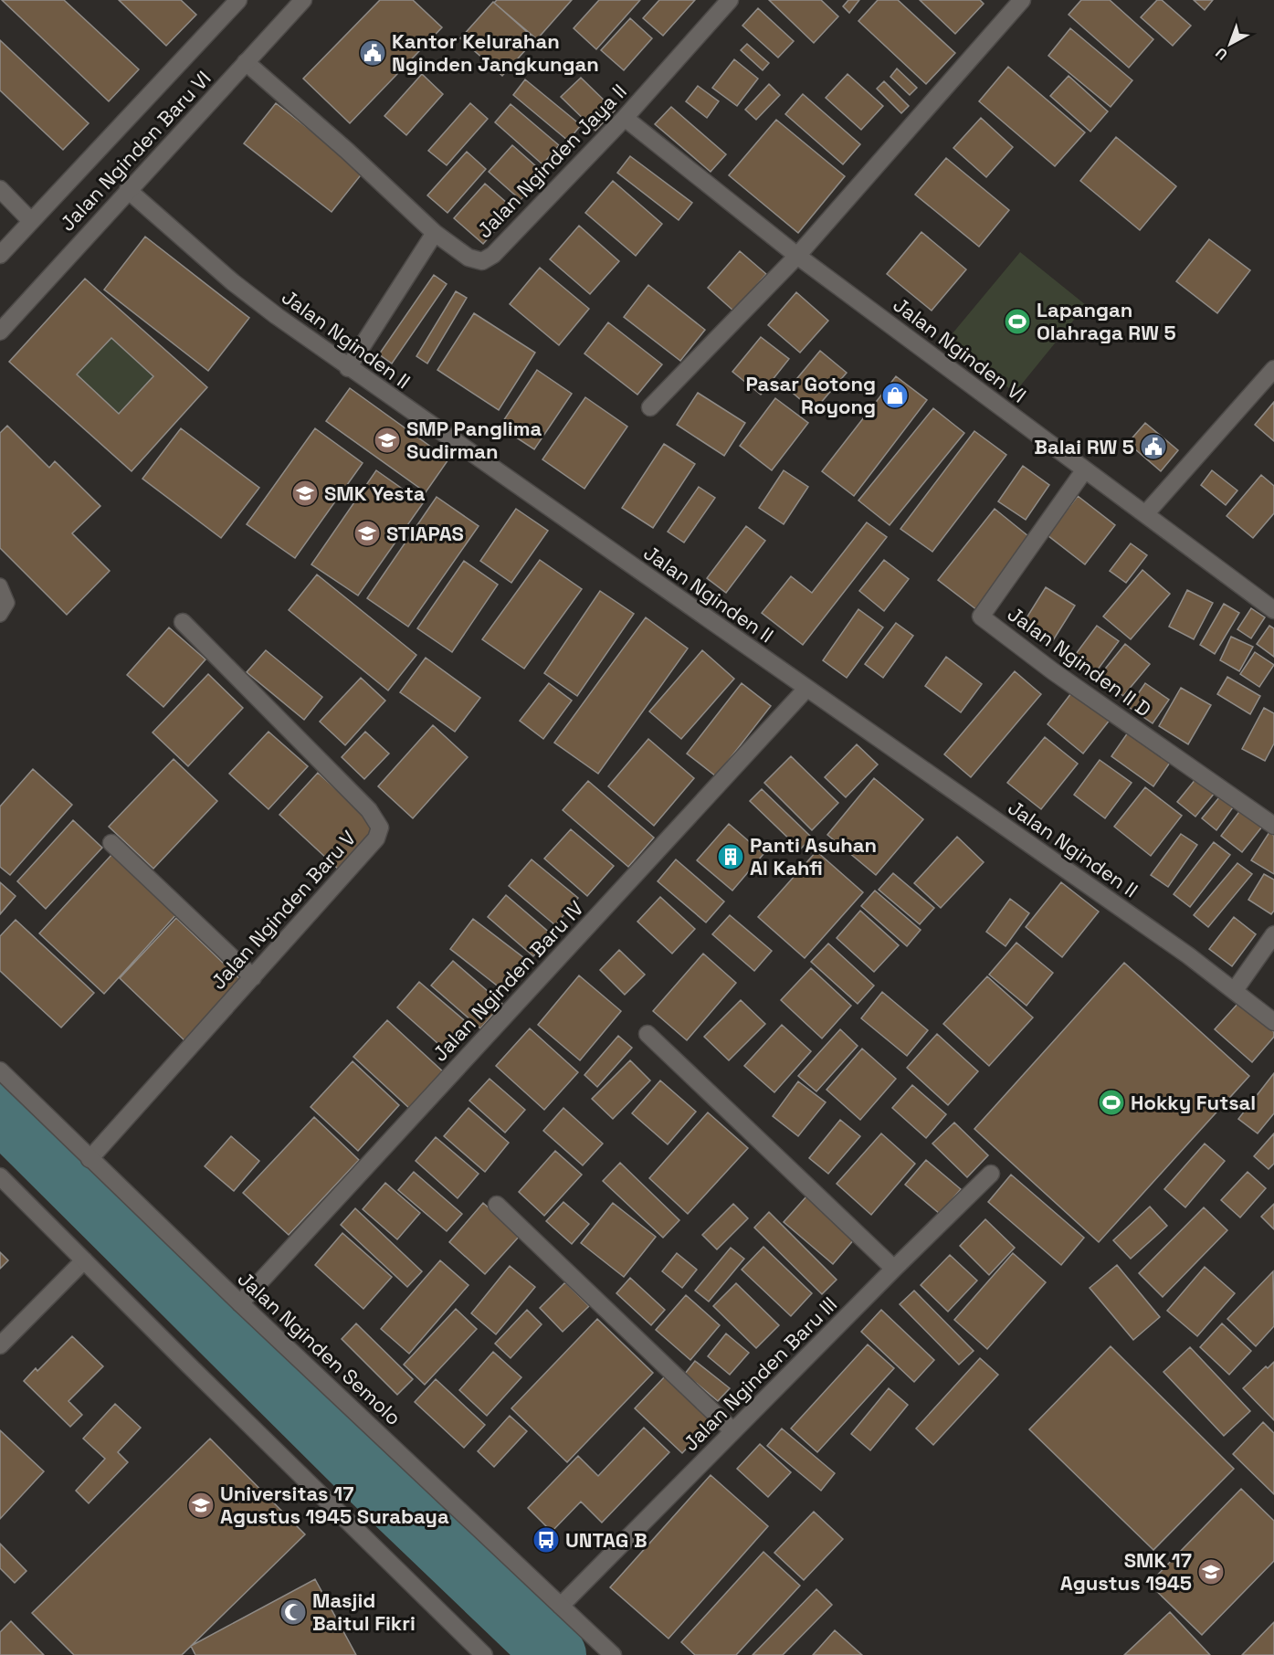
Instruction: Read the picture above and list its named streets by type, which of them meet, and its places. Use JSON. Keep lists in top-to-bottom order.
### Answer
{
  "streets": {
    "street": [
      "Jalan Nginden Baru VI",
      "Jalan Nginden Jaya II",
      "Jalan Nginden II",
      "Jalan Nginden VI",
      "Jalan Nginden II D",
      "Jalan Nginden Baru V",
      "Jalan Nginden Baru IV",
      "Jalan Nginden Semolo",
      "Jalan Nginden Baru III"
    ]
  },
  "crossings": [
    ["Jalan Nginden Baru VI", "Jalan Nginden Jaya II"],
    ["Jalan Nginden Baru VI", "Jalan Nginden II"],
    ["Jalan Nginden Jaya II", "Jalan Nginden VI"],
    ["Jalan Nginden II", "Jalan Nginden Baru IV"],
    ["Jalan Nginden VI", "Jalan Nginden II D"],
    ["Jalan Nginden Baru V", "Jalan Nginden Semolo"],
    ["Jalan Nginden Baru IV", "Jalan Nginden Semolo"],
    ["Jalan Nginden Semolo", "Jalan Nginden Baru III"]
  ],
  "places": {
    "public building": ["Kantor Kelurahan Nginden Jangkungan", "Balai RW 5"],
    "sports": ["Lapangan Olahraga RW 5", "Hokky Futsal"],
    "shop": ["Pasar Gotong Royong"],
    "school or university": [
      "SMP Panglima Sudirman",
      "SMK Yesta",
      "STIAPAS",
      "Universitas 17 Agustus 1945 Surabaya",
      "SMK 17 Agustus 1945"
    ],
    "building": ["Panti Asuhan Al Kahfi"],
    "bus stop": ["UNTAG B"],
    "mosque": ["Masjid Baitul Fikri"]
  },
  "north": "bottom left"
}
